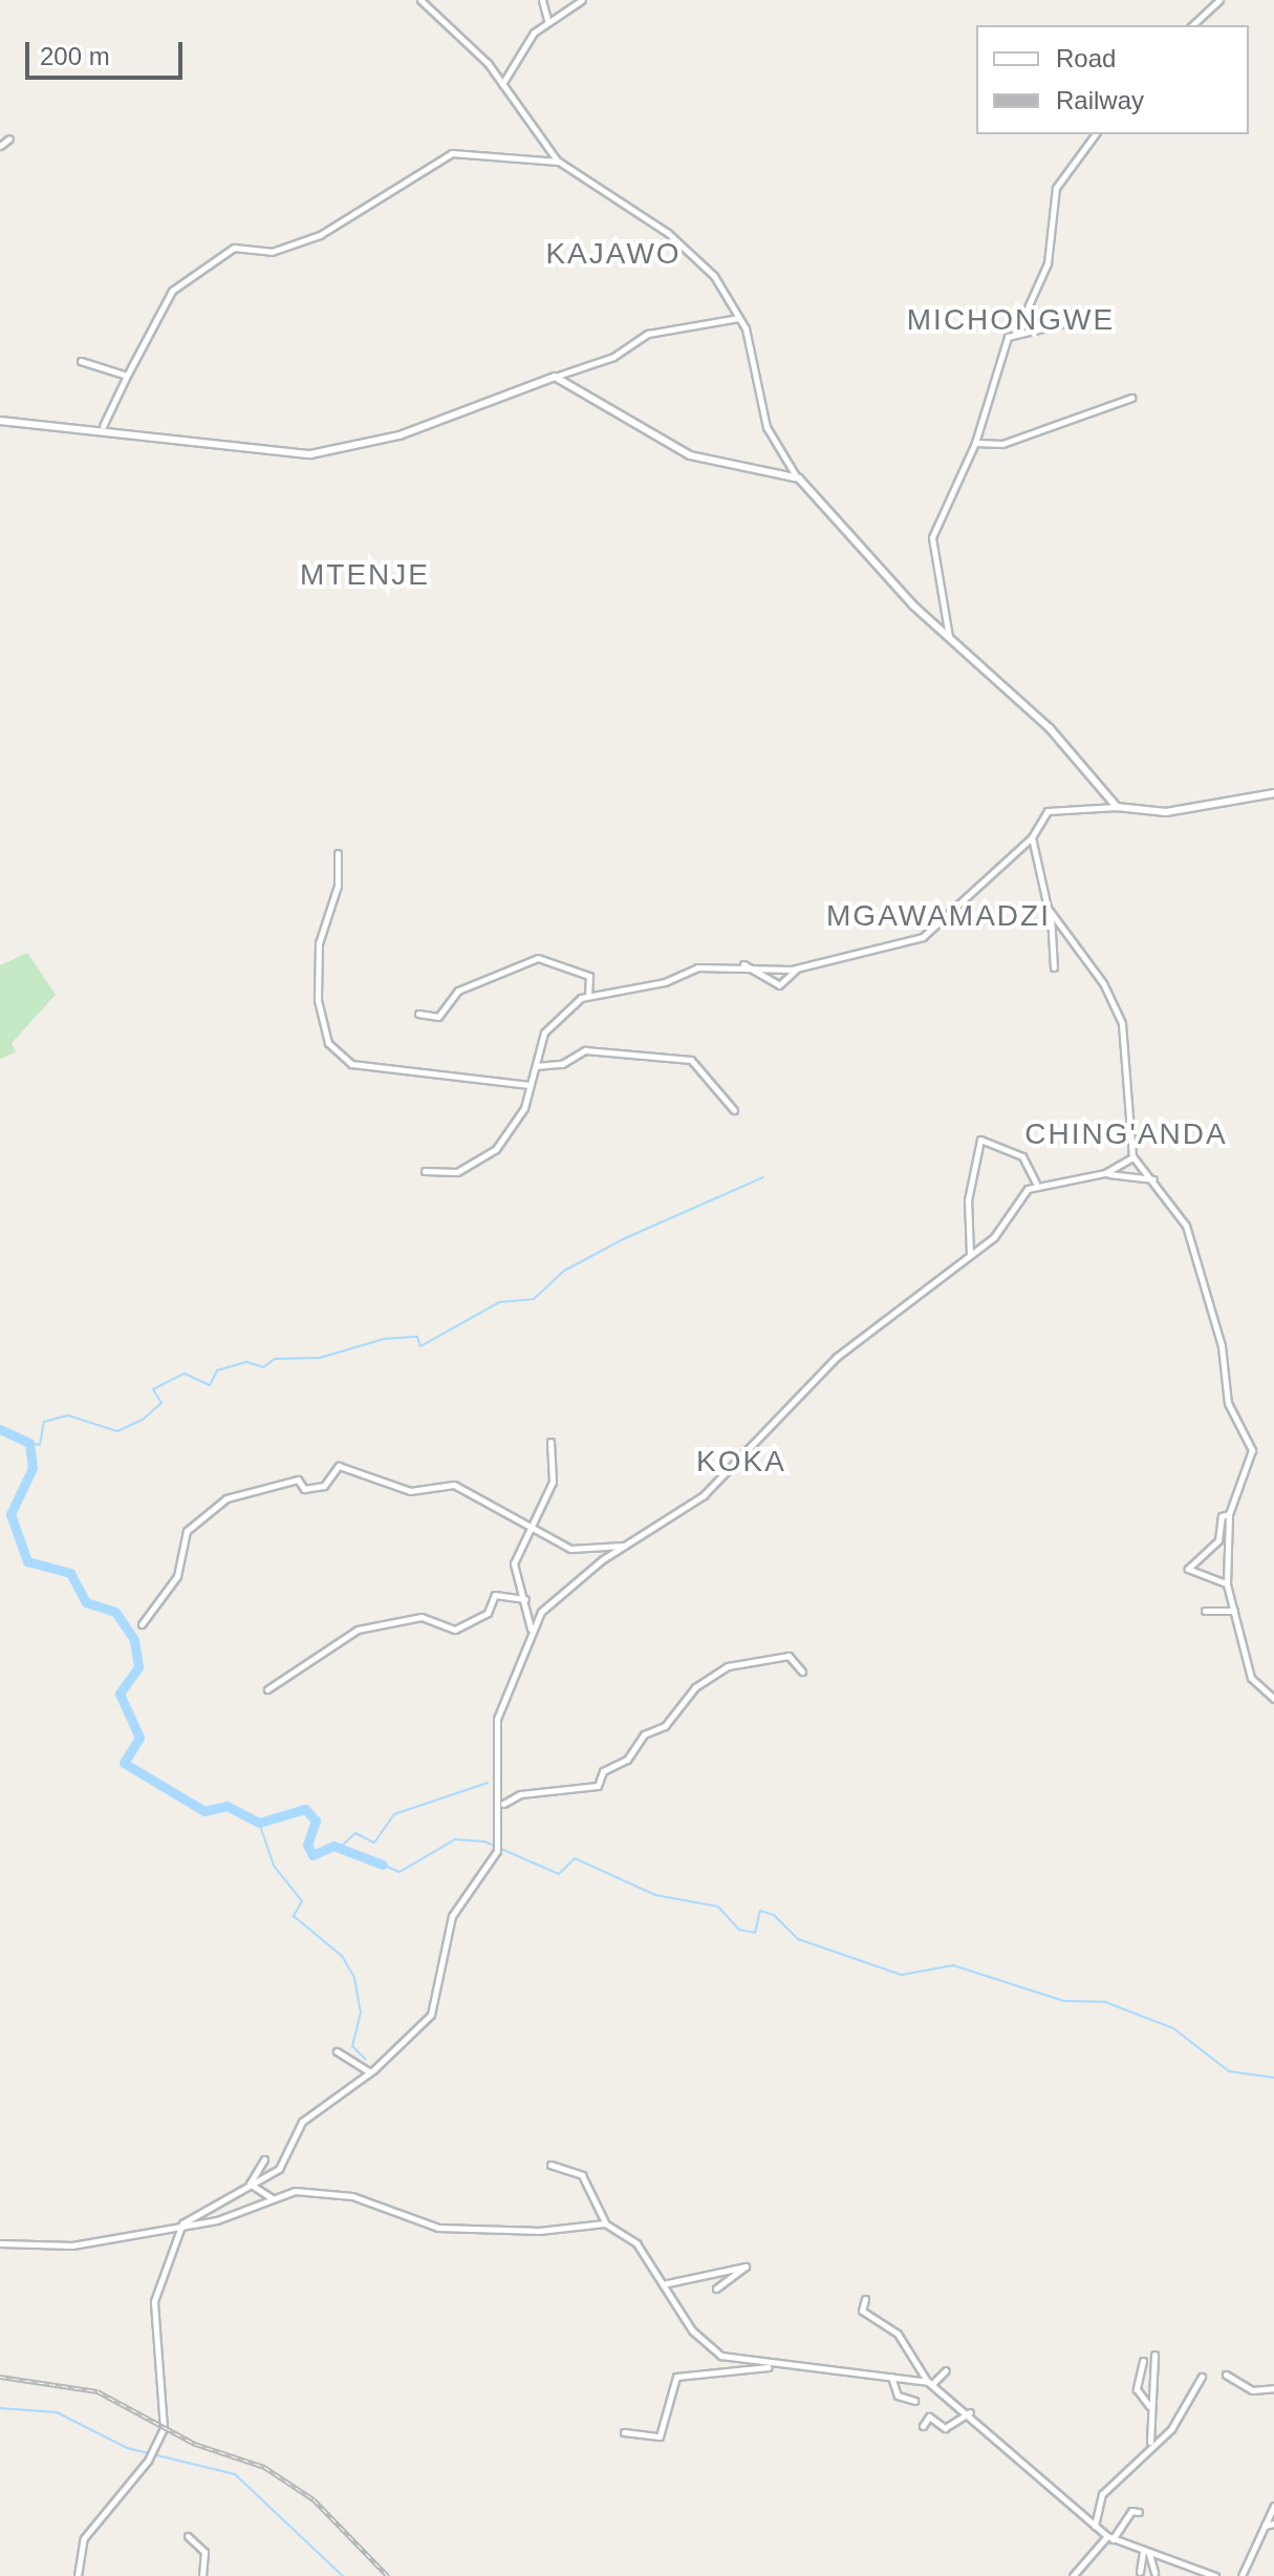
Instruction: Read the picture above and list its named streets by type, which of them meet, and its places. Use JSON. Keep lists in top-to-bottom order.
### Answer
{
  "districts": [
    "KAJAWO",
    "MICHONGWE",
    "MTENJE",
    "MGAWAMADZI",
    "CHING'ANDA",
    "KOKA"
  ],
  "legend": ["Road", "Railway"],
  "scale_bar": "200 m"
}
